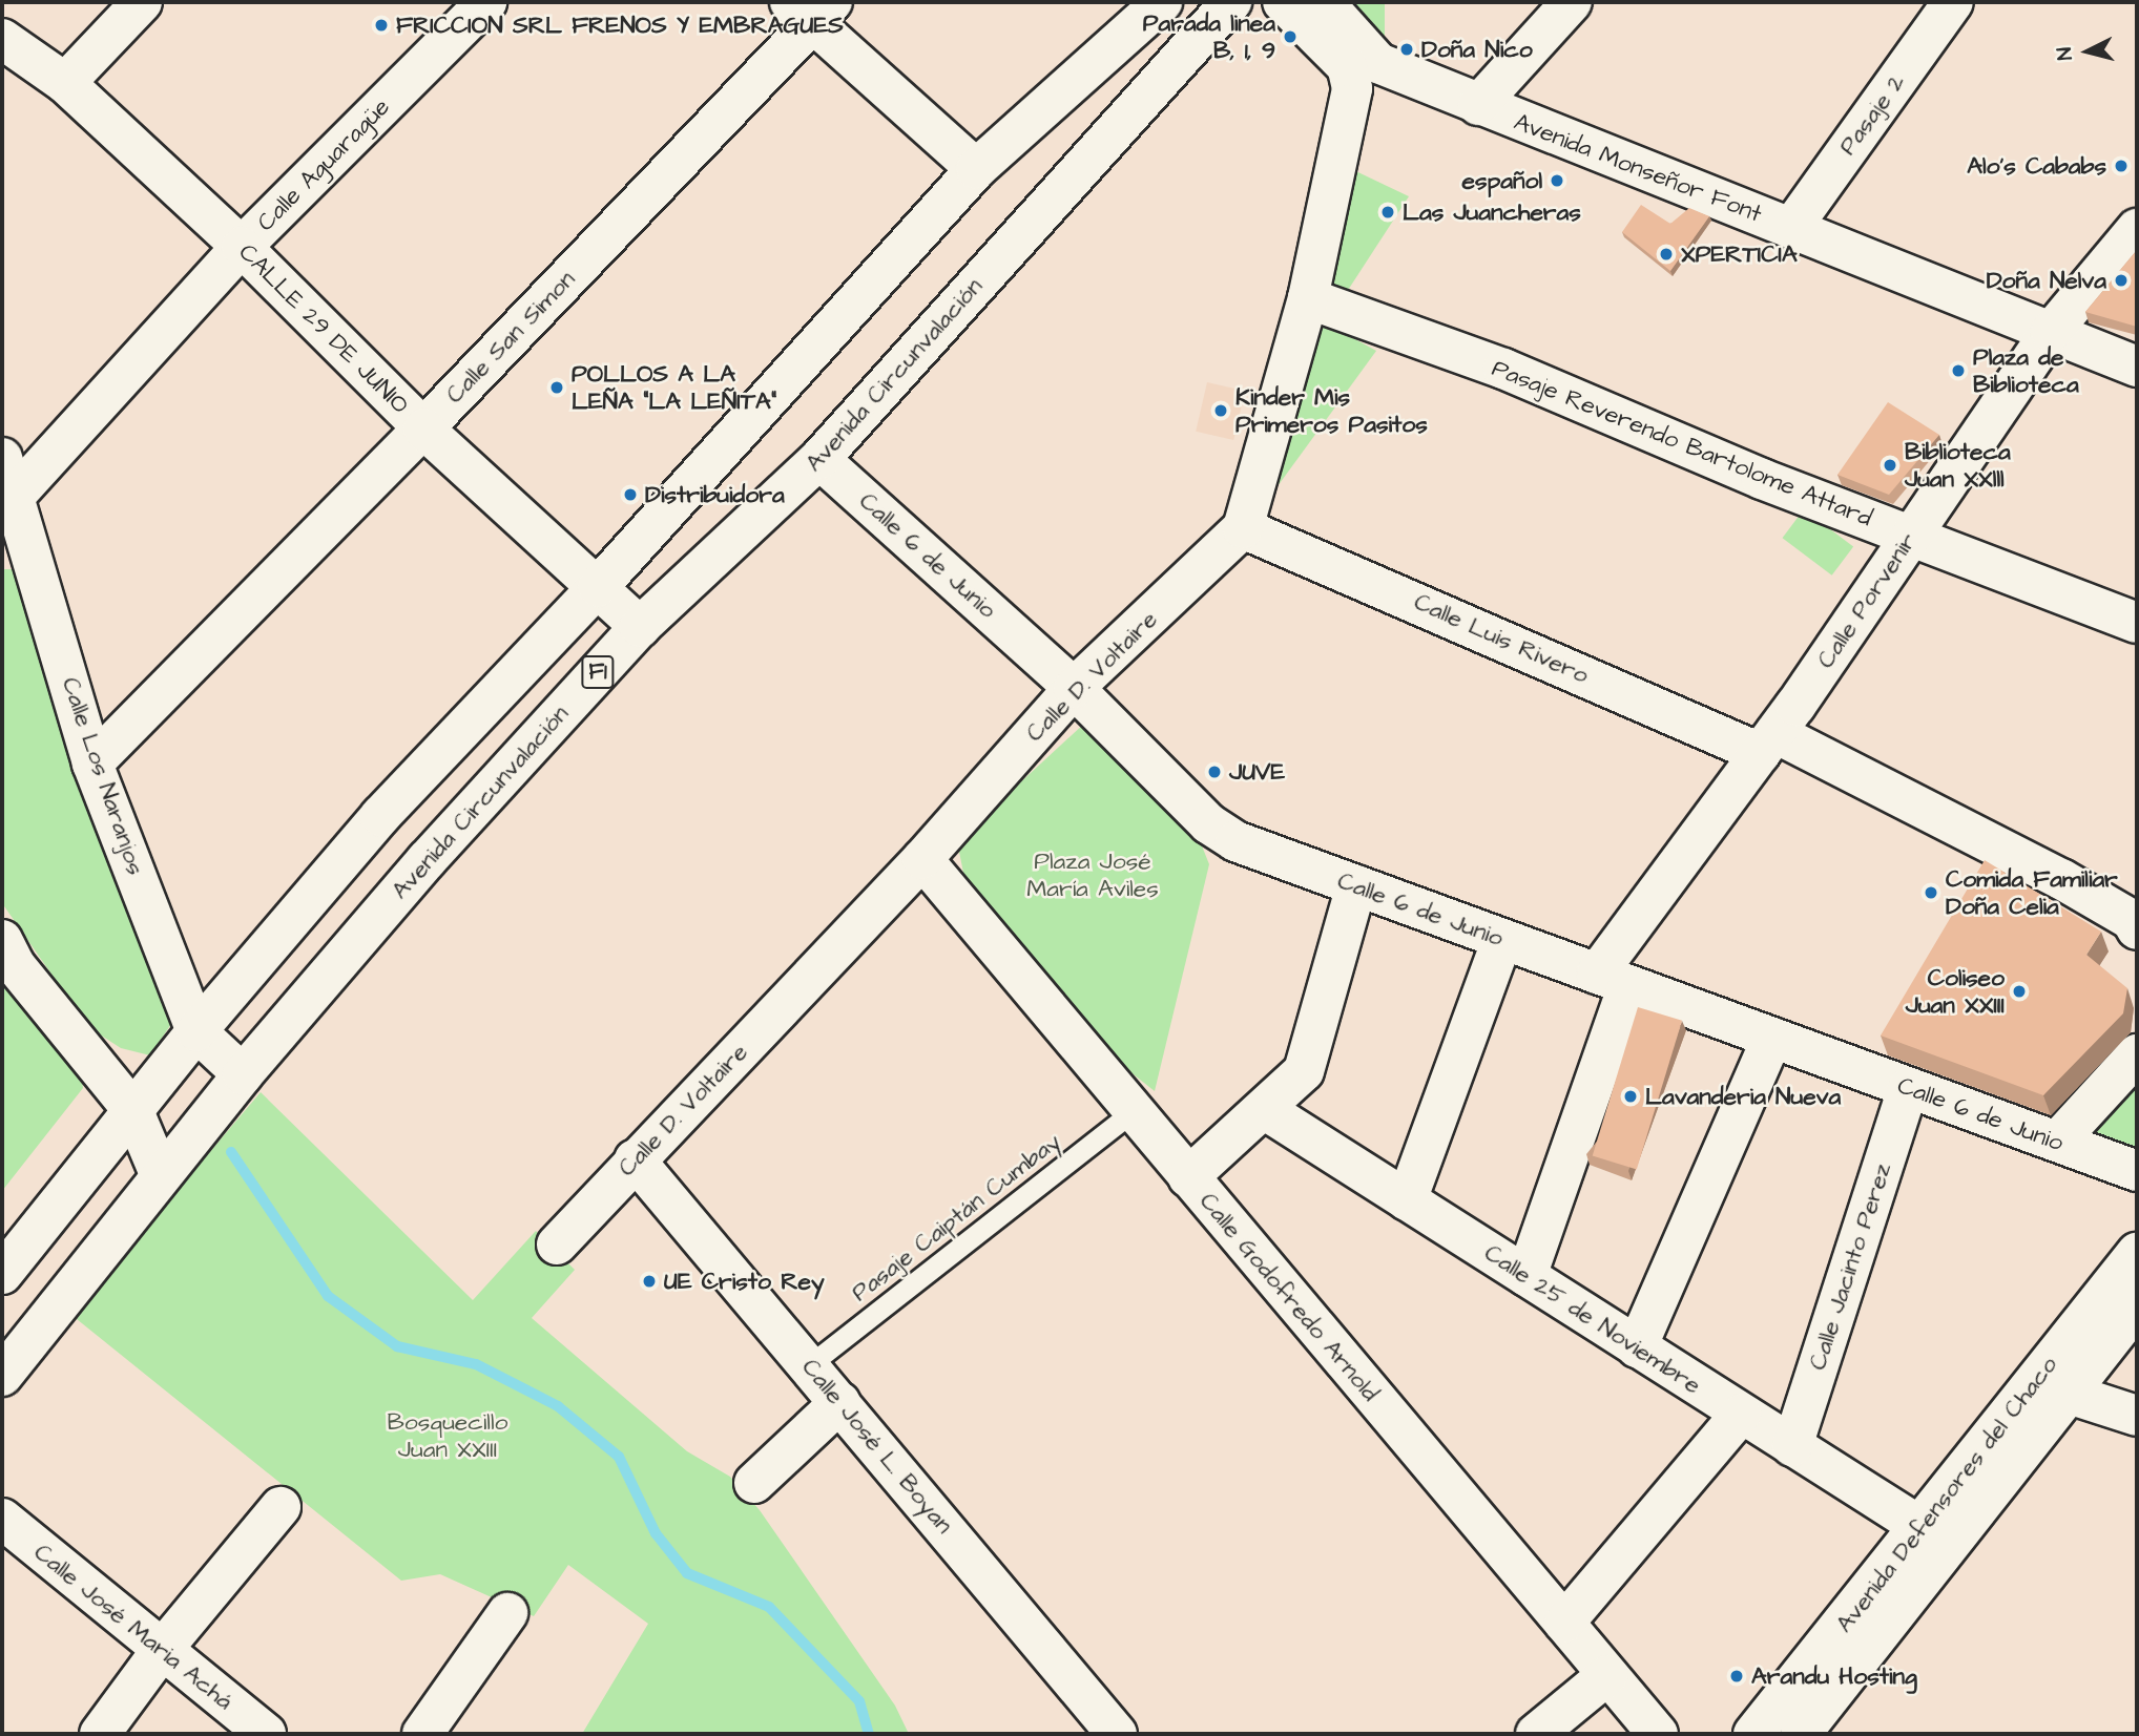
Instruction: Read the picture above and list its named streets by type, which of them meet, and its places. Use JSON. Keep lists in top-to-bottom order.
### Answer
{
  "streets": {
    "main road": [
      "Pasaje 2",
      "Calle Aguaragüe",
      "Avenida Monseñor Font",
      "CALLE 29 DE JUNIO",
      "Calle San Simon",
      "Avenida Circunvalación",
      "Pasaje Reverendo Bartolome Attard",
      "Calle 6 de Junio",
      "Calle Porvenir",
      "Calle Luis Rivero",
      "F1",
      "Calle D. Voltaire",
      "Calle Los Naranjos",
      "Calle Jacinto Perez",
      "Calle Godofredo Arnold",
      "Calle 25 de Noviembre",
      "Calle José L. Boyan",
      "Avenida Defensores del Chaco",
      "Calle José Maria Achá"
    ],
    "lane": ["Pasaje Caiptán Cumbay"]
  },
  "crossings": [
    ["Pasaje 2", "Avenida Monseñor Font"],
    ["Calle Aguaragüe", "CALLE 29 DE JUNIO"],
    ["Calle Aguaragüe", "Calle Los Naranjos"],
    ["Avenida Monseñor Font", "Calle Porvenir"],
    ["CALLE 29 DE JUNIO", "Calle San Simon"],
    ["CALLE 29 DE JUNIO", "Avenida Circunvalación"],
    ["CALLE 29 DE JUNIO", "F1"],
    ["Calle San Simon", "Calle Los Naranjos"],
    ["Avenida Circunvalación", "Calle 6 de Junio"],
    ["Avenida Circunvalación", "Calle Los Naranjos"],
    ["Pasaje Reverendo Bartolome Attard", "Calle Porvenir"],
    ["Calle 6 de Junio", "Calle Porvenir"],
    ["Calle 6 de Junio", "Calle D. Voltaire"],
    ["Calle 6 de Junio", "Calle Jacinto Perez"],
    ["Calle Porvenir", "Calle Luis Rivero"],
    ["Calle Porvenir", "Calle 25 de Noviembre"],
    ["Calle Luis Rivero", "Calle D. Voltaire"],
    ["F1", "Calle Los Naranjos"],
    ["Calle D. Voltaire", "Calle Godofredo Arnold"],
    ["Calle D. Voltaire", "Calle José L. Boyan"],
    ["Pasaje Caiptán Cumbay", "Calle Godofredo Arnold"],
    ["Pasaje Caiptán Cumbay", "Calle José L. Boyan"],
    ["Calle Jacinto Perez", "Calle 25 de Noviembre"],
    ["Calle 25 de Noviembre", "Avenida Defensores del Chaco"]
  ],
  "parks": ["Plaza José María Aviles", "Bosquecillo Juan XXIII"],
  "places": [
    "FRICCION SRL FRENOS Y EMBRAGUES",
    "Parada linea B, 1, 9",
    "Doña Nico",
    "Alo's Cababs",
    "español",
    "Las Juancheras",
    "XPERTICIA",
    "Doña Nelva",
    "Plaza de Biblioteca",
    "POLLOS A LA LEÑA \"LA LEÑITA\"",
    "Kinder Mis Primeros Pasitos",
    "Biblioteca Juan XXlll",
    "Distribuidora",
    "JUVE",
    "Comida Familiar Doña Celia",
    "Coliseo Juan XXIII",
    "Lavanderia Nueva",
    "UE Cristo Rey",
    "Arandu Hosting"
  ],
  "north": "left"
}
